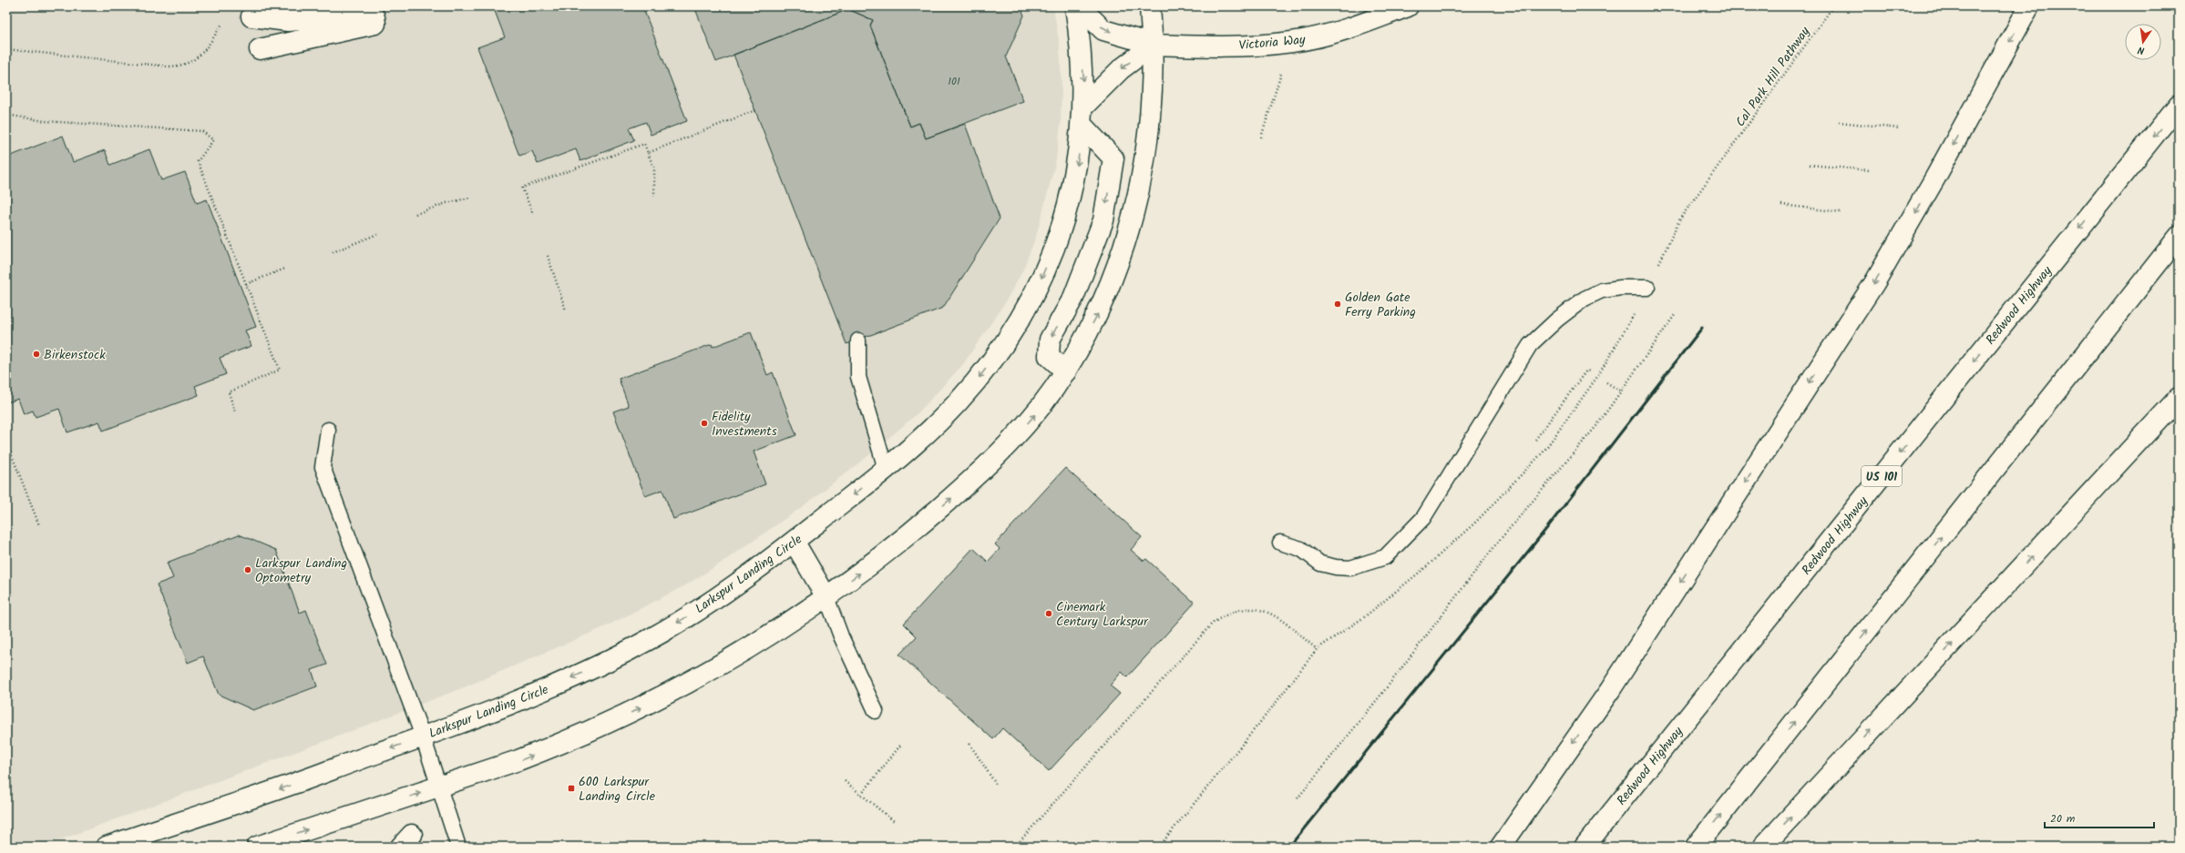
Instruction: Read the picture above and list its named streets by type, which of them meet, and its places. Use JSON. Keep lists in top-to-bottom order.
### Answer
{
  "streets": {
    "main road": [
      "Victoria Way",
      "Redwood Highway",
      "US 101",
      "Larkspur Landing Circle"
    ],
    "path": ["Cal Park Hill Pathway"]
  },
  "places": {
    "other": [
      "Golden Gate Ferry Parking",
      "Birkenstock",
      "Fidelity Investments",
      "Larkspur Landing Optometry",
      "Cinemark Century Larkspur"
    ],
    "transit": ["600 Larkspur Landing Circle"]
  },
  "house_numbers": ["101"],
  "scale_bar": "20 m",
  "north": "bottom"
}
